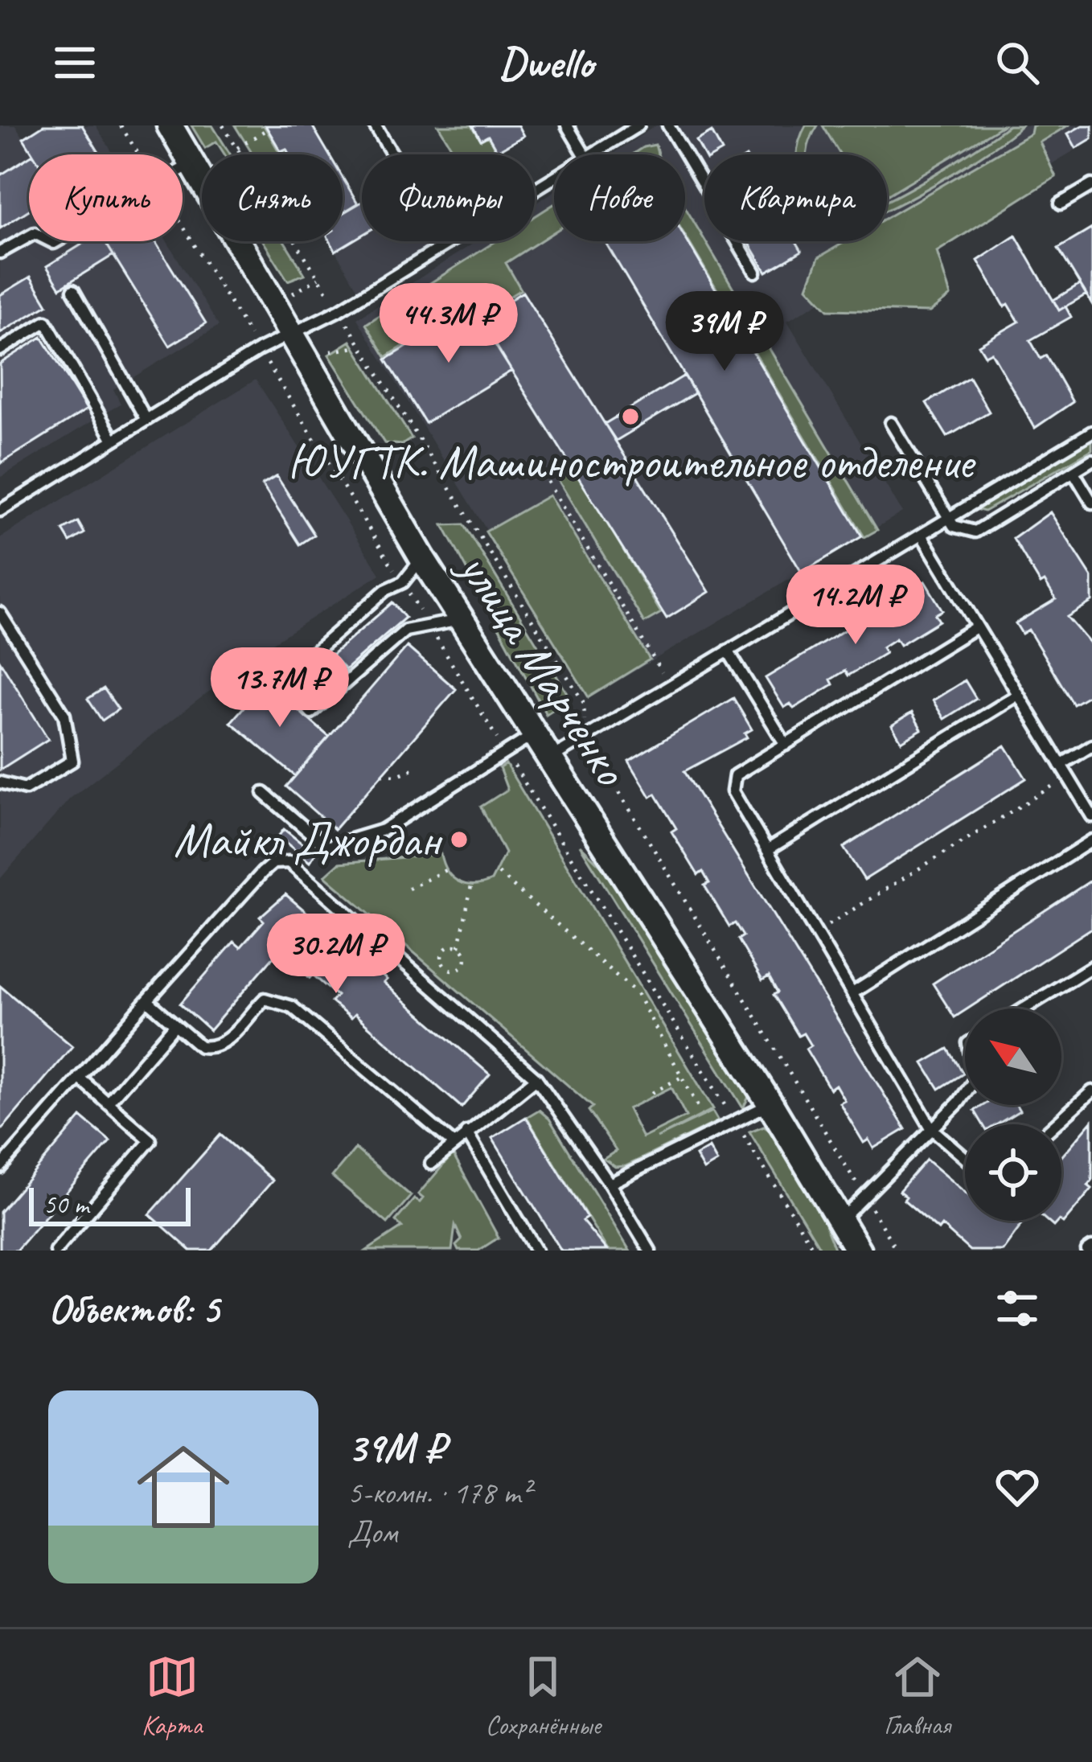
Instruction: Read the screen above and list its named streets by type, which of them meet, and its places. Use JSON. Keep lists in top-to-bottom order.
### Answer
{
  "streets": {
    "street": ["улица Марченко"]
  },
  "places": ["ЮУГТК. Машиностроительное отделение", "Майкл Джордан"],
  "scale_bar": "50 m",
  "north": "top left",
  "page": {
    "header": "Dwello",
    "chip": [
      "Купить",
      "Снять",
      "Фильтры",
      "Новое",
      "Квартира"
    ],
    "price": [
      "44.3M ₽",
      "39M ₽",
      "14.2M ₽",
      "13.7M ₽",
      "30.2M ₽"
    ],
    "scale": "50 m",
    "heading": "Объектов: 5",
    "list": [
      {
        "name": "39M ₽",
        "note": "5-комн. · 178 m² · Дом"
      }
    ],
    "tabs": ["Карта", "Сохранённые", "Главная"]
  }
}
